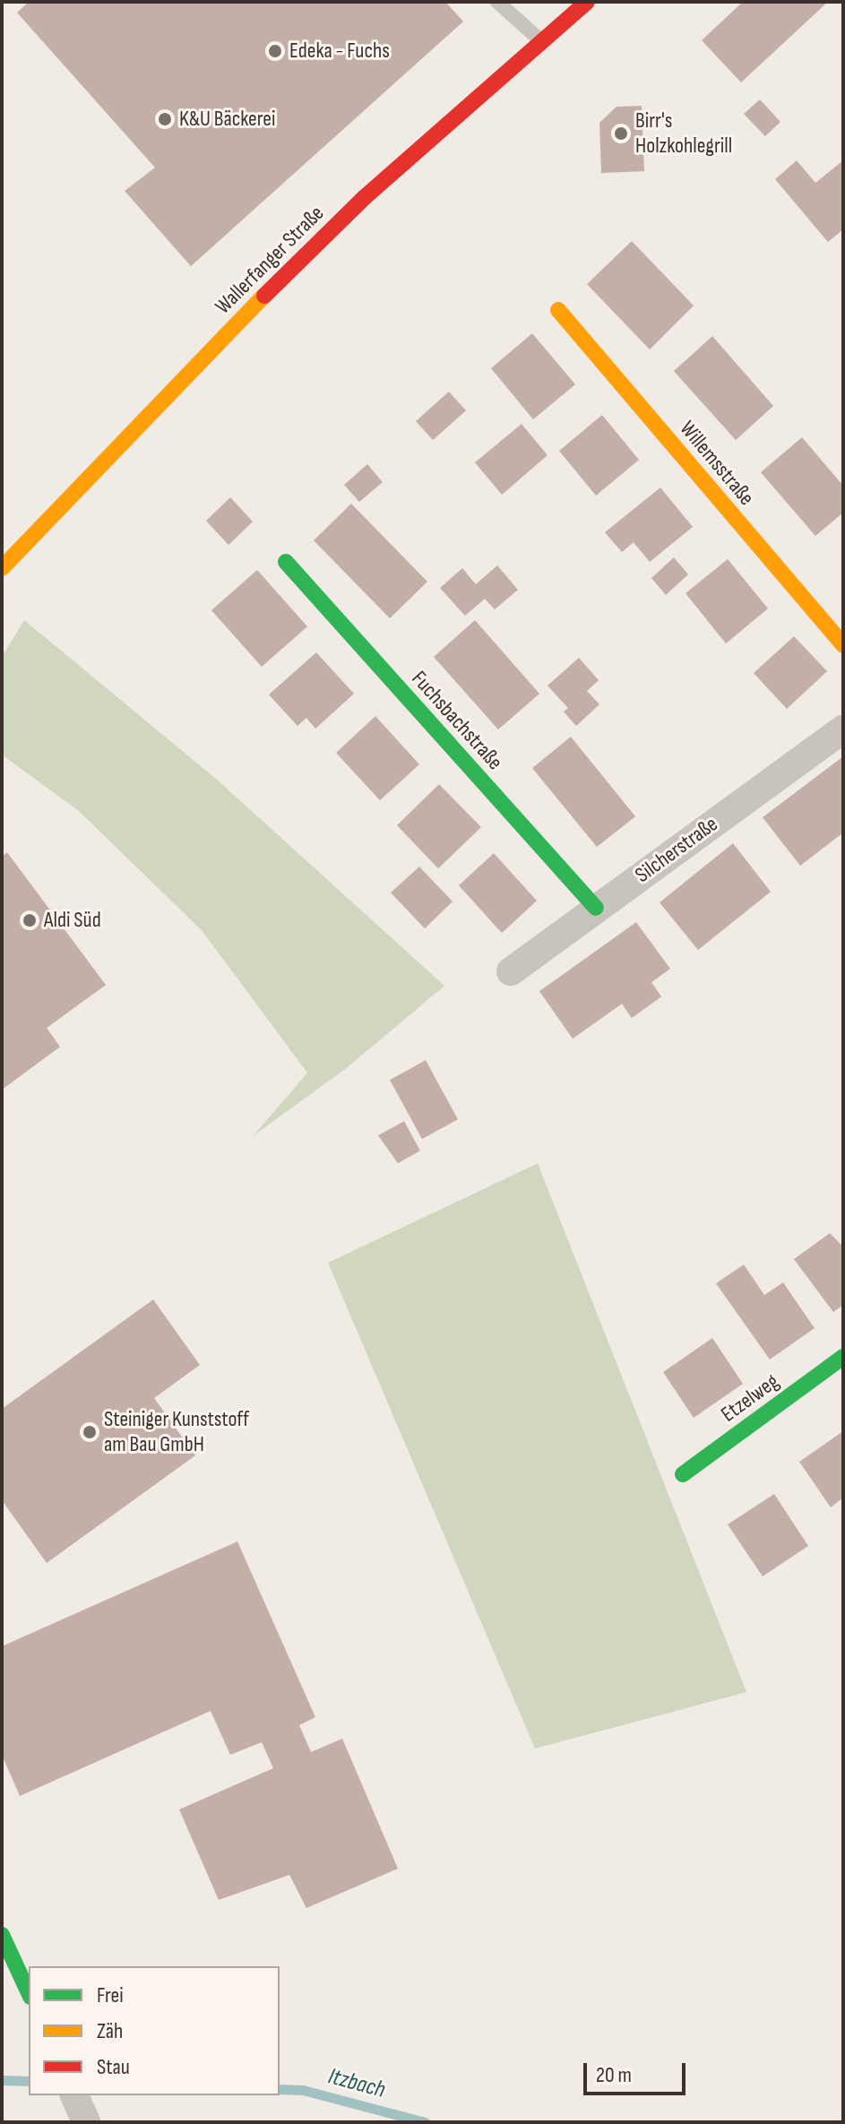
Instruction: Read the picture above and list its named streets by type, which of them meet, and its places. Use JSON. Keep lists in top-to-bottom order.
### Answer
{
  "streets": {
    "street": [
      "Wallerfanger Straße",
      "Willemsstraße",
      "Fuchsbachstraße",
      "Silcherstraße",
      "Etzelweg"
    ]
  },
  "crossings": [
    ["Fuchsbachstraße", "Silcherstraße"]
  ],
  "water": ["Itzbach"],
  "places": [
    "Edeka - Fuchs",
    "K&U Bäckerei",
    "Birr's Holzkohlegrill",
    "Aldi Süd",
    "Steiniger Kunststoff am Bau GmbH"
  ],
  "legend": ["Frei", "Zäh", "Stau"],
  "scale_bar": "20 m"
}
